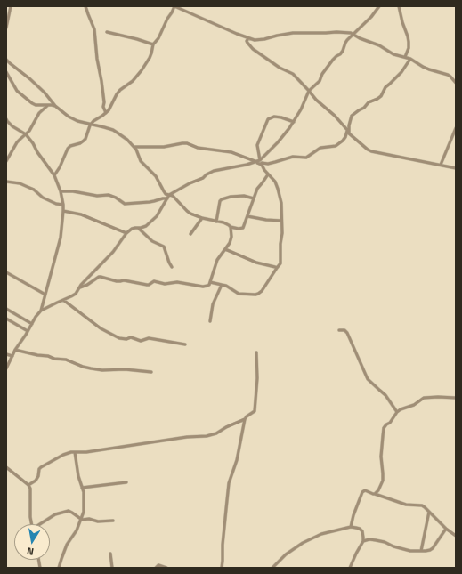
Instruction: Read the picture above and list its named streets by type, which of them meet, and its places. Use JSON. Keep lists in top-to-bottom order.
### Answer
{
  "north": "bottom"
}
